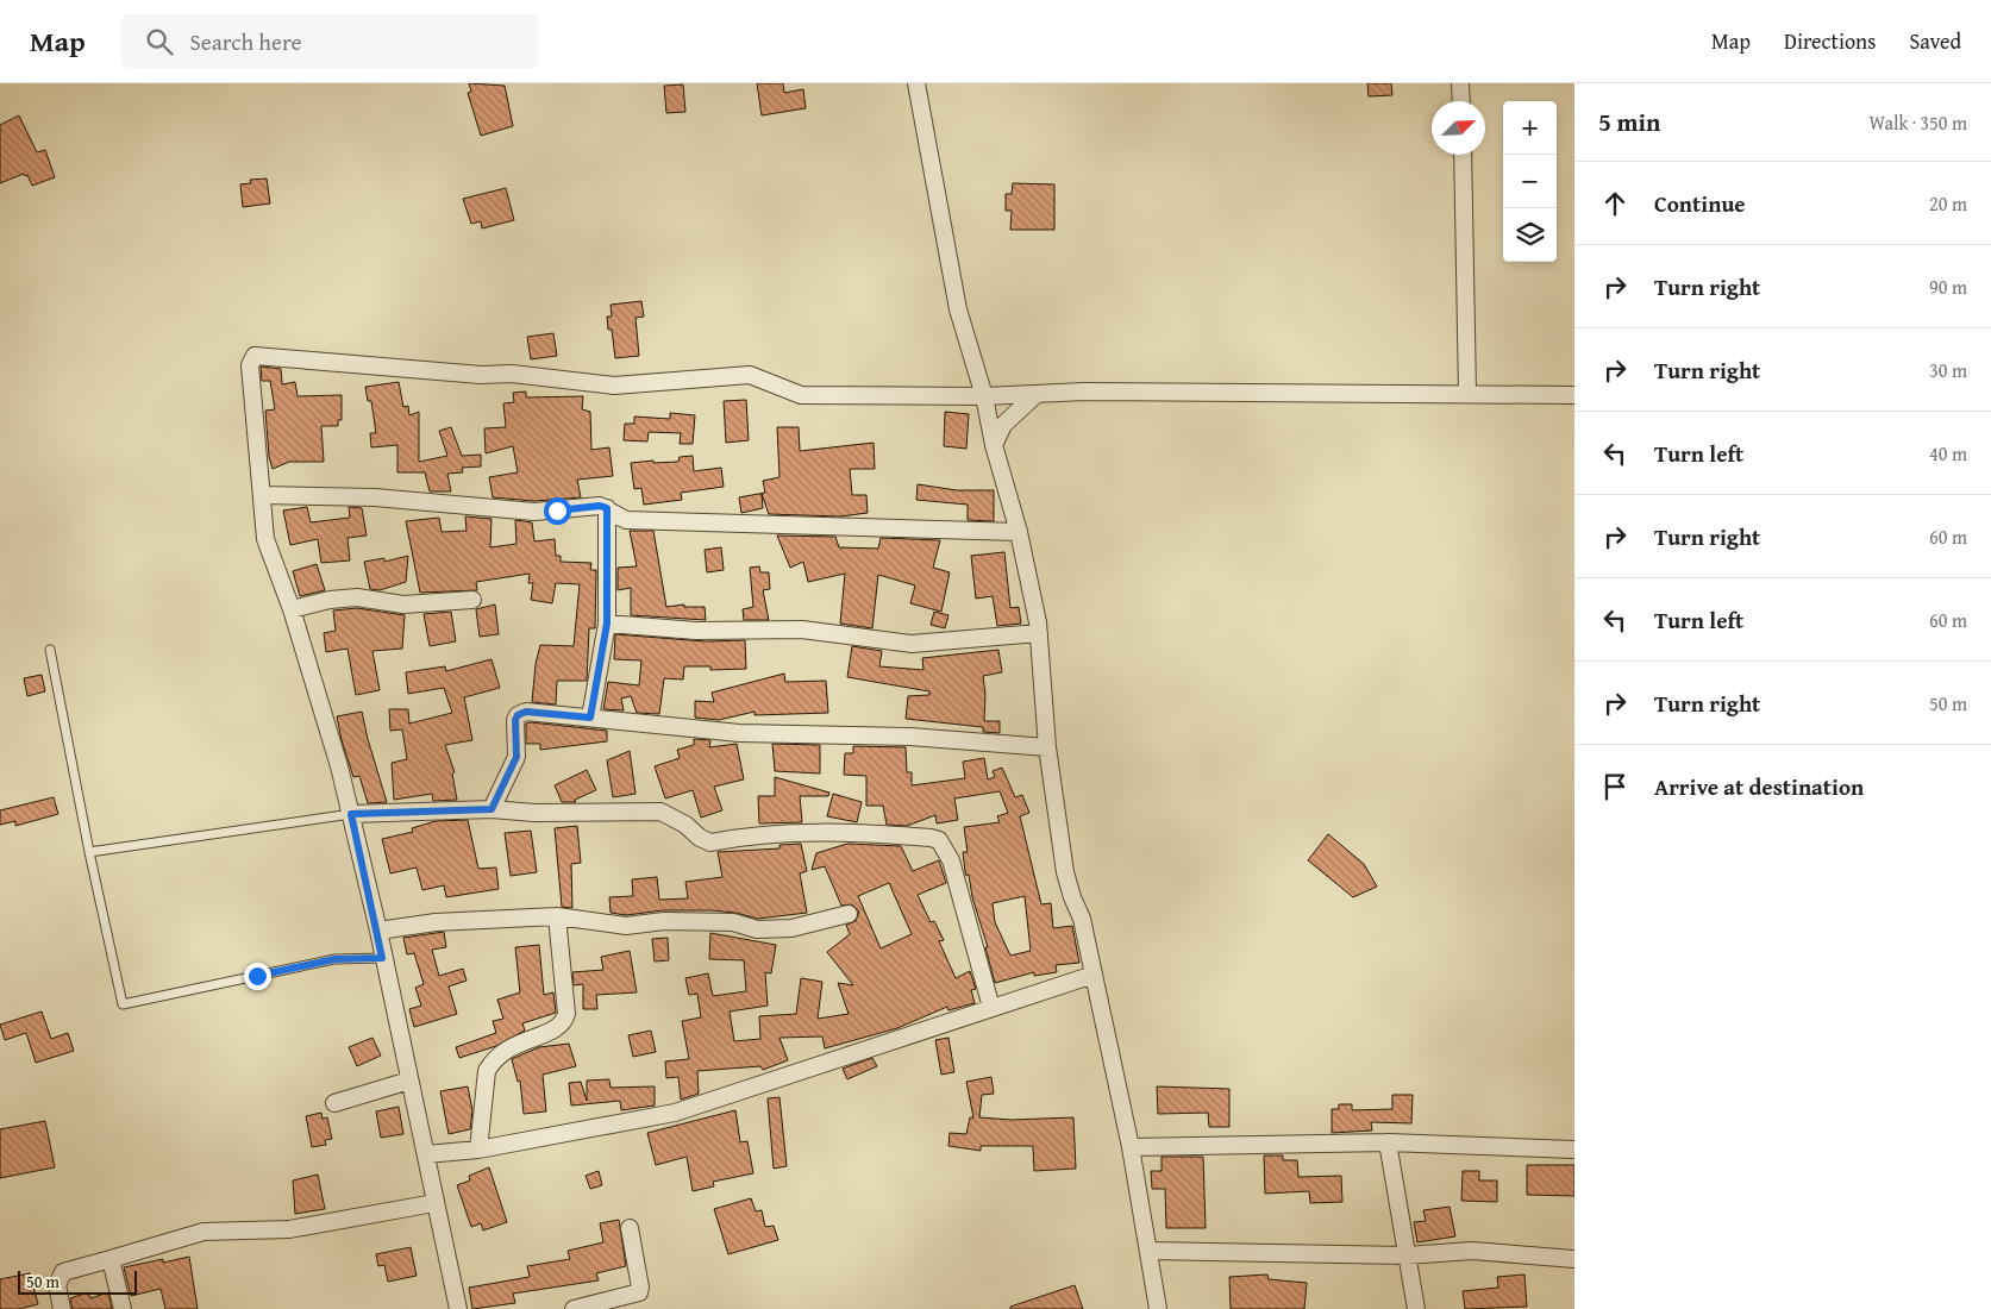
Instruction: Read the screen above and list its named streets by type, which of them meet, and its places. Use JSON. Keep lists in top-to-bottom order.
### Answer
{
  "scale_bar": "50 m",
  "north": "top right",
  "page": {
    "header": "Map",
    "search": "Search here",
    "nav": ["Map", "Directions", "Saved"],
    "heading": ["5 min", "Walk · 350 m"],
    "map_buttons": ["+", "−"],
    "list": [
      ["Continue", "20 m"],
      ["Turn right", "90 m"],
      ["Turn right", "30 m"],
      ["Turn left", "40 m"],
      ["Turn right", "60 m"],
      ["Turn left", "60 m"],
      ["Turn right", "50 m"],
      "Arrive at destination"
    ],
    "scale": "50 m"
  }
}
